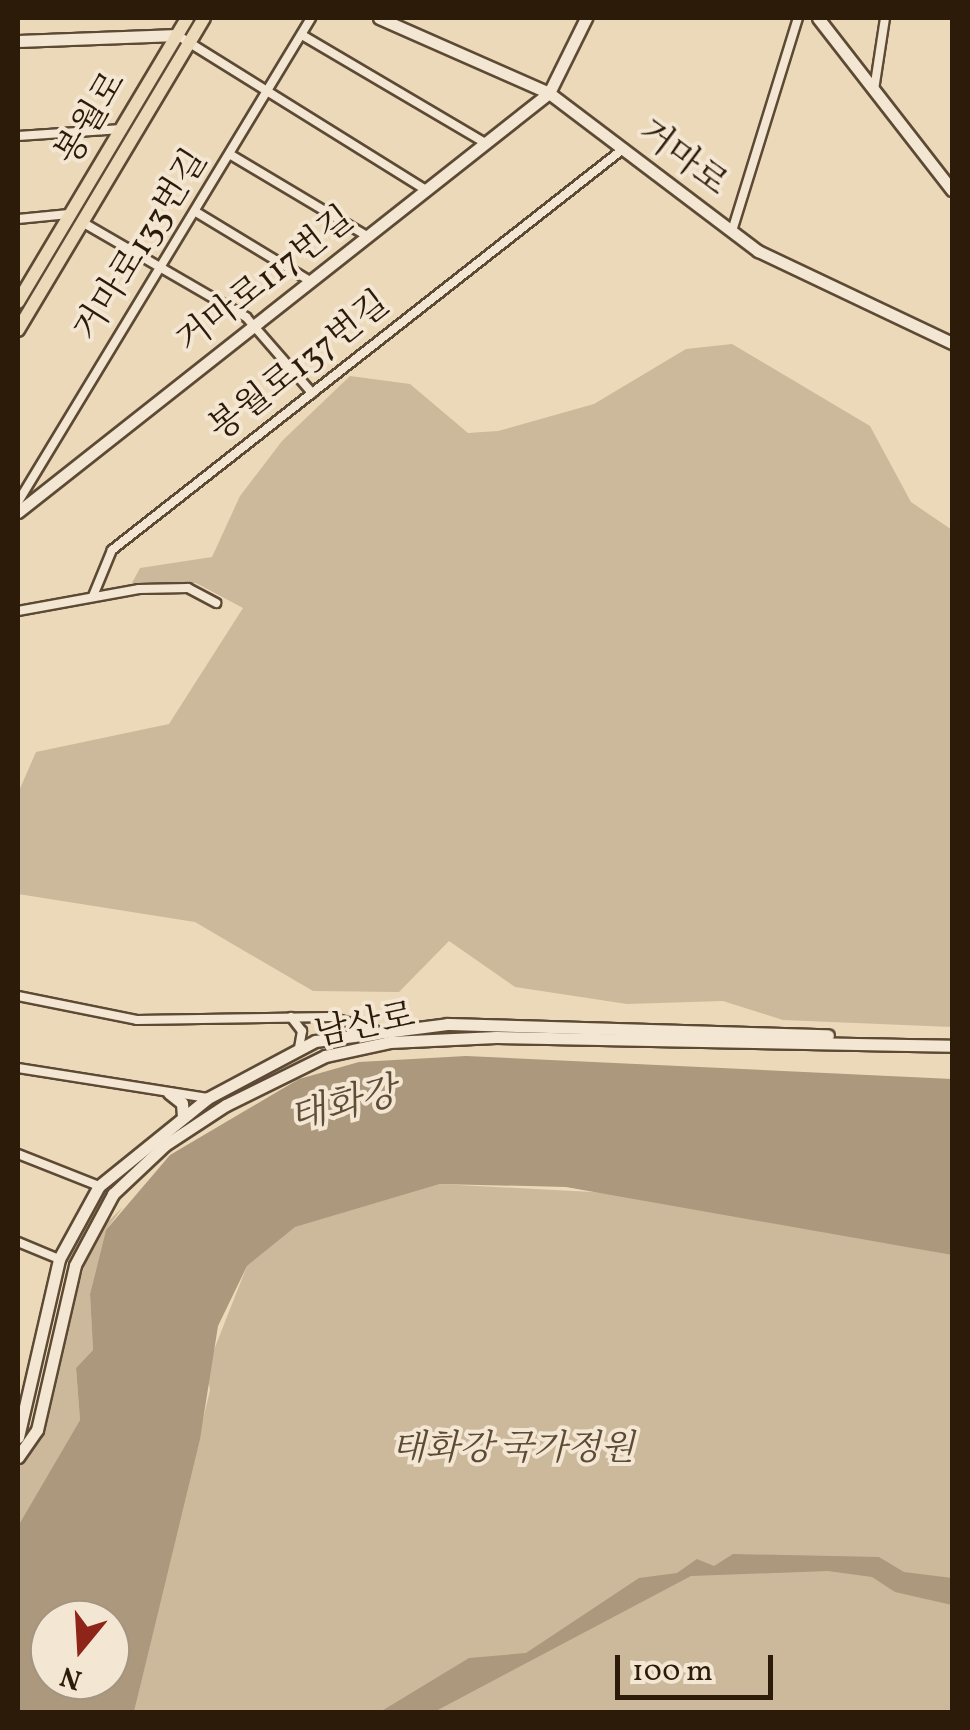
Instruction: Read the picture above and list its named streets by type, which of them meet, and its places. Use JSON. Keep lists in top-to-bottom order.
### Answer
{
  "streets": {
    "main road": [
      "봉월로",
      "거마로",
      "거마로117번길",
      "남산로"
    ],
    "street": ["거마로133번길", "봉월로137번길"]
  },
  "crossings": [
    ["거마로", "거마로117번길"],
    ["거마로", "봉월로137번길"]
  ],
  "water": ["태화강"],
  "parks": ["태화강 국가정원"],
  "scale_bar": "100 m",
  "north": "bottom"
}
